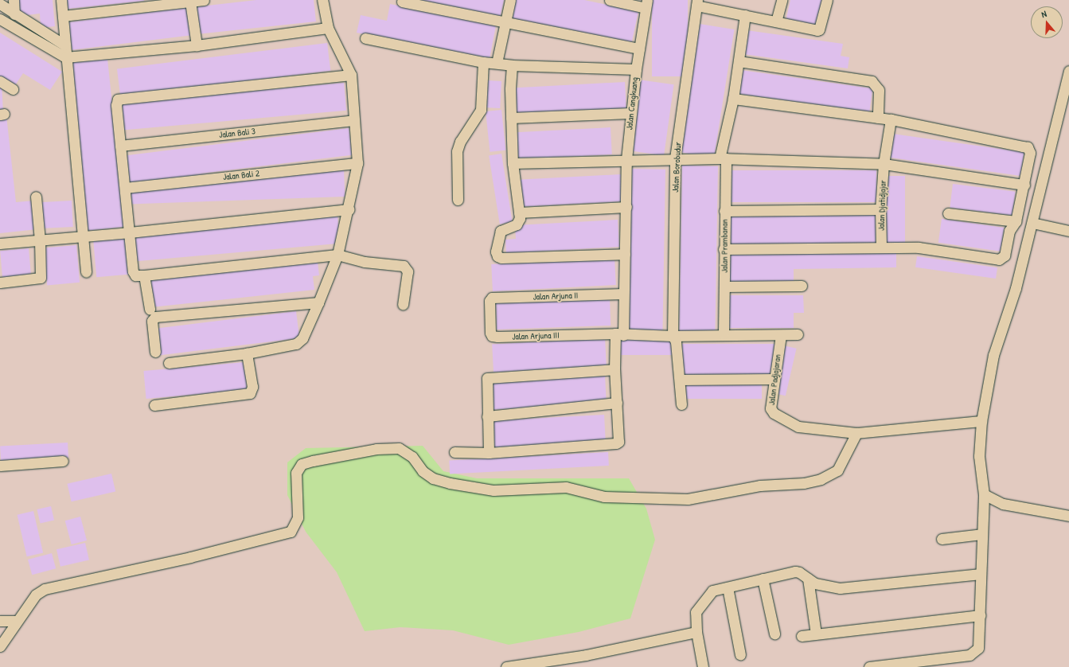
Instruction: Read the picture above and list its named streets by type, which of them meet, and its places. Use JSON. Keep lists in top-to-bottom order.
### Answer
{
  "streets": {
    "street": [
      "Jalan Cangkuang",
      "Jalan Bali 3",
      "Jalan Borobudur",
      "Jalan Bali 2",
      "Jalan Djatidjajar",
      "Jalan Prambanan",
      "Jalan Arjuna II",
      "Jalan Arjuna III",
      "Jalan Padjajaran"
    ]
  },
  "crossings": [
    ["Jalan Cangkuang", "Jalan Arjuna II"],
    ["Jalan Cangkuang", "Jalan Arjuna III"],
    ["Jalan Arjuna II", "Jalan Arjuna III"]
  ],
  "north": "top"
}
